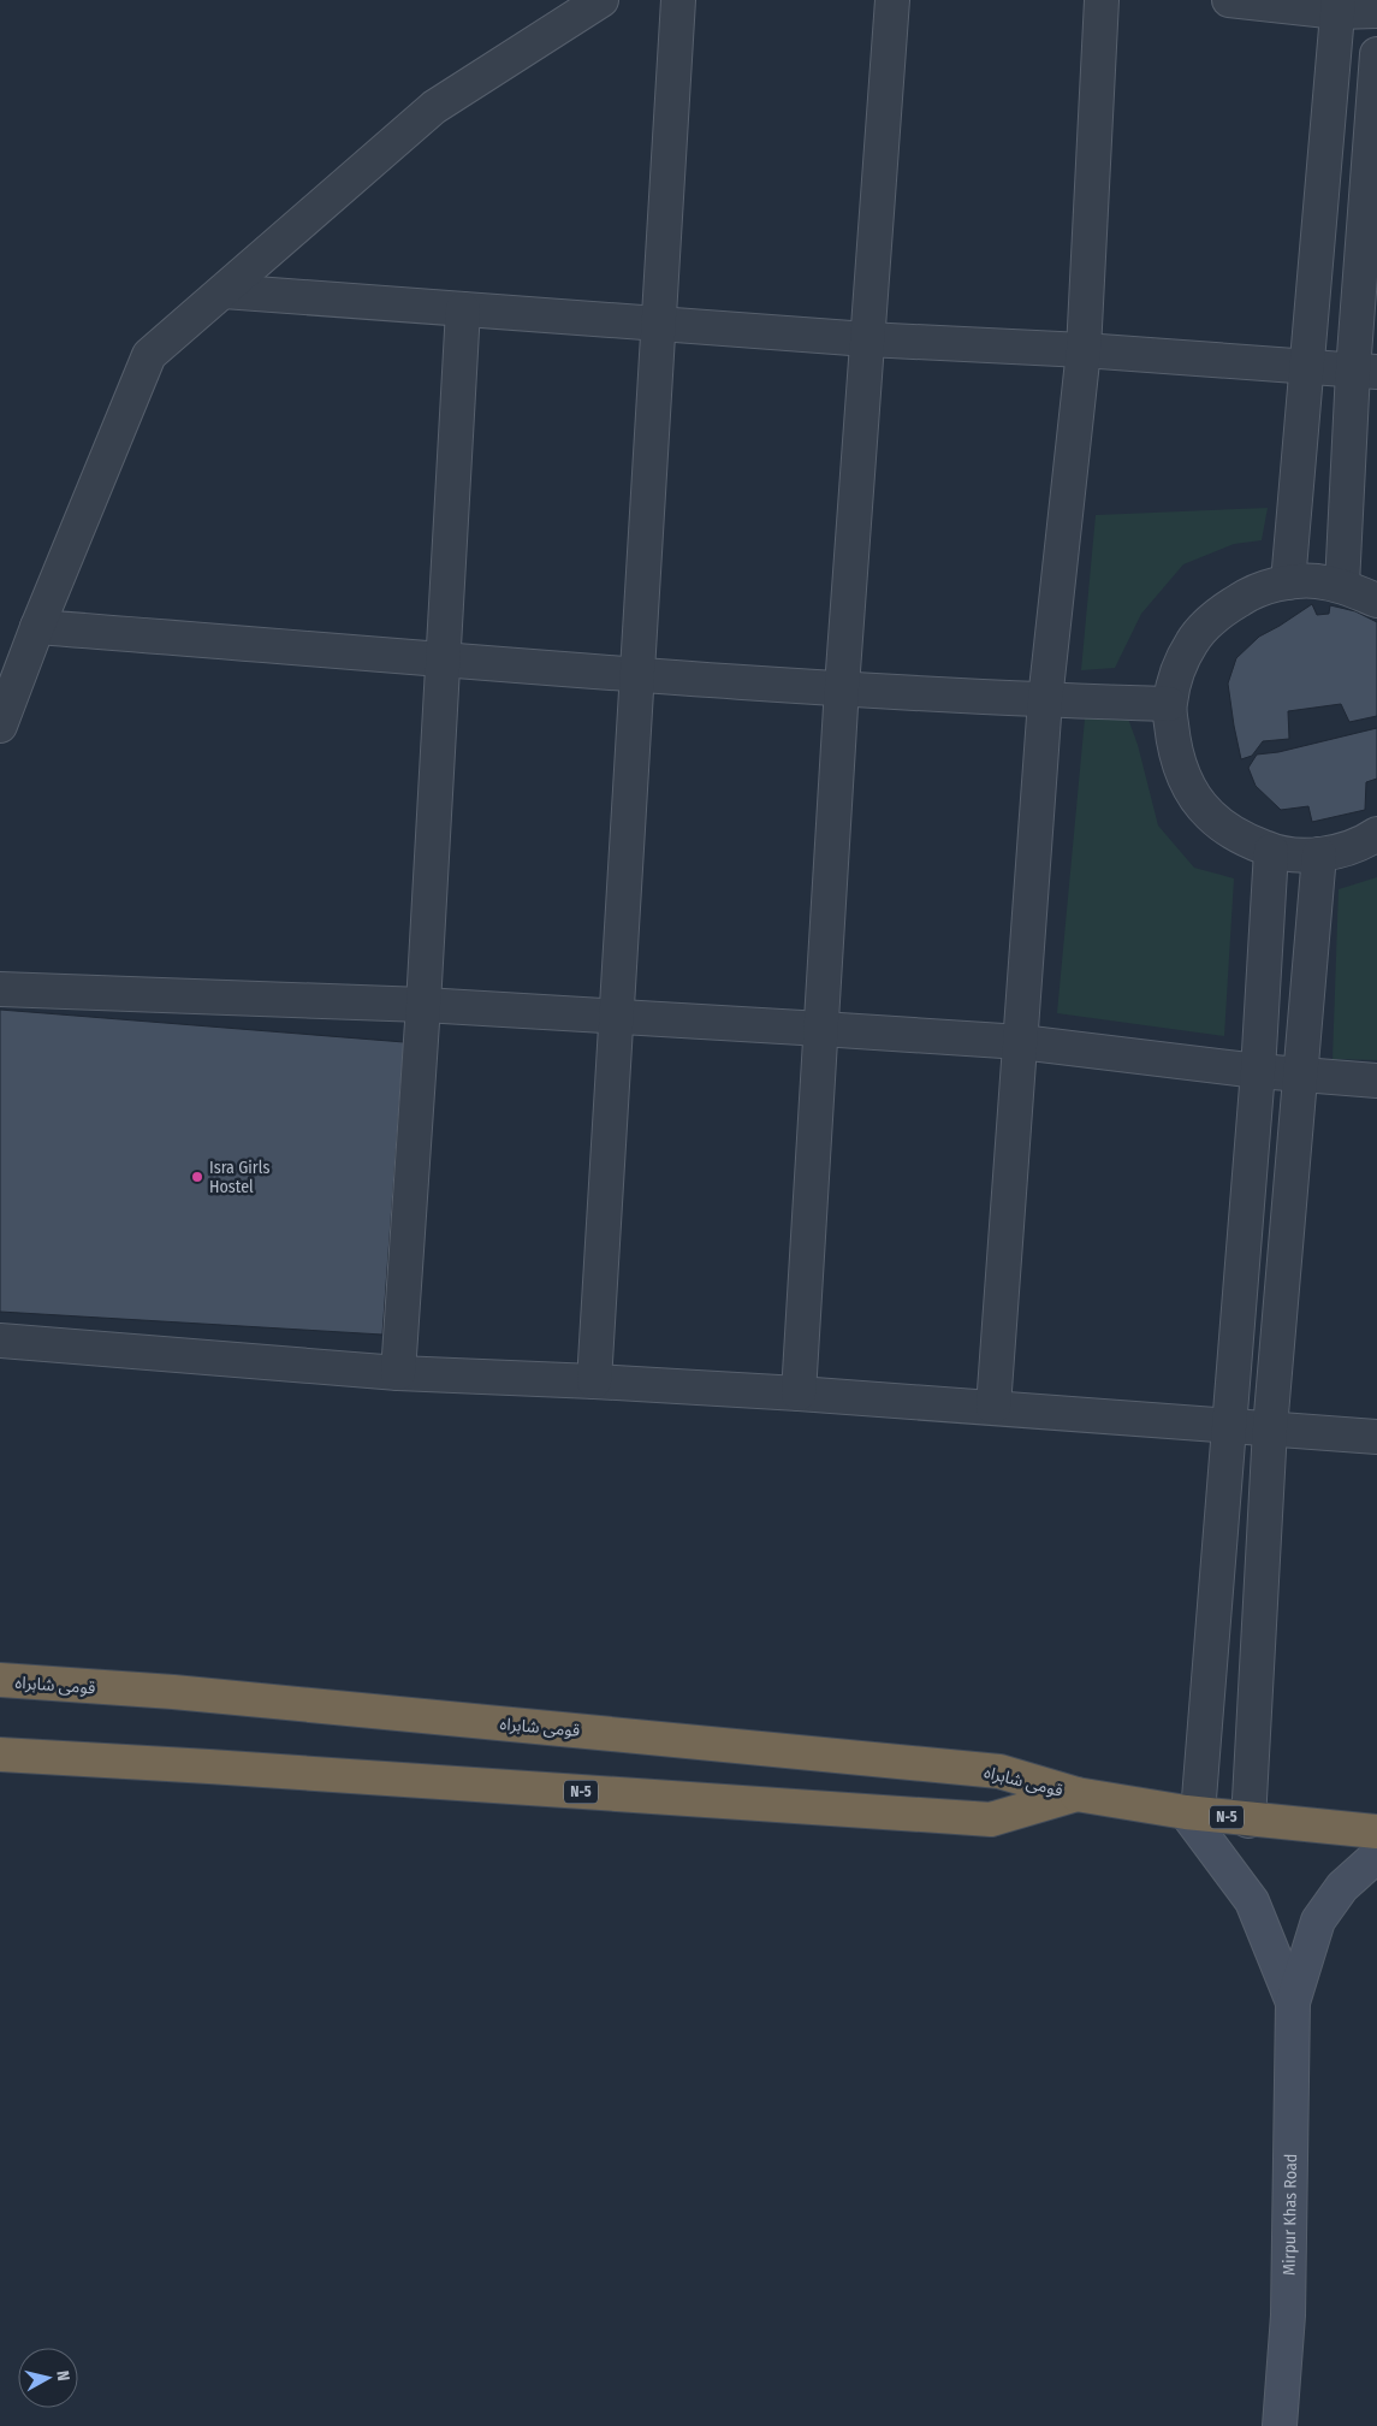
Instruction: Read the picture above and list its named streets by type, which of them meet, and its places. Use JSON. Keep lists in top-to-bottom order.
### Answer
{
  "streets": {
    "highway": ["قومی شاہراہ", "N-5"],
    "main road": ["Mirpur Khas Road"]
  },
  "places": ["Isra Girls Hostel"],
  "north": "right"
}
